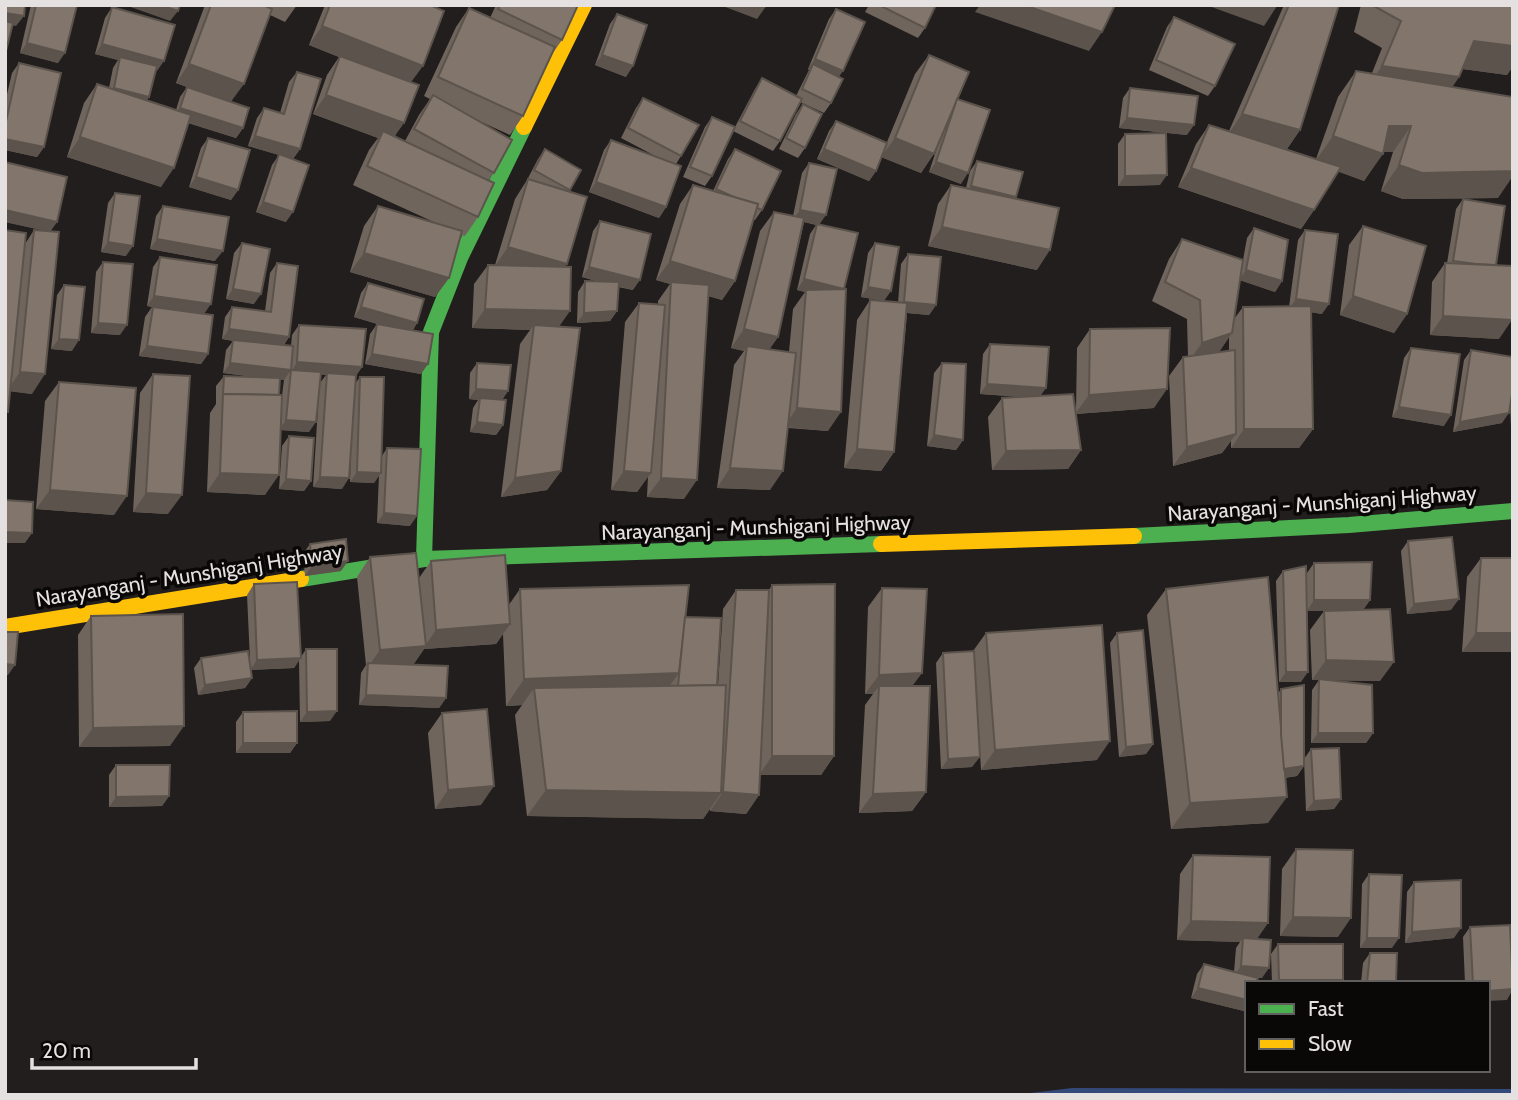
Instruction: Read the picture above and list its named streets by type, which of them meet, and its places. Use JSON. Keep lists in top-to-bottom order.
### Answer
{
  "streets": {
    "main road": ["Narayanganj - Munshiganj Highway"]
  },
  "legend": ["Fast", "Slow"],
  "scale_bar": "20 m"
}
